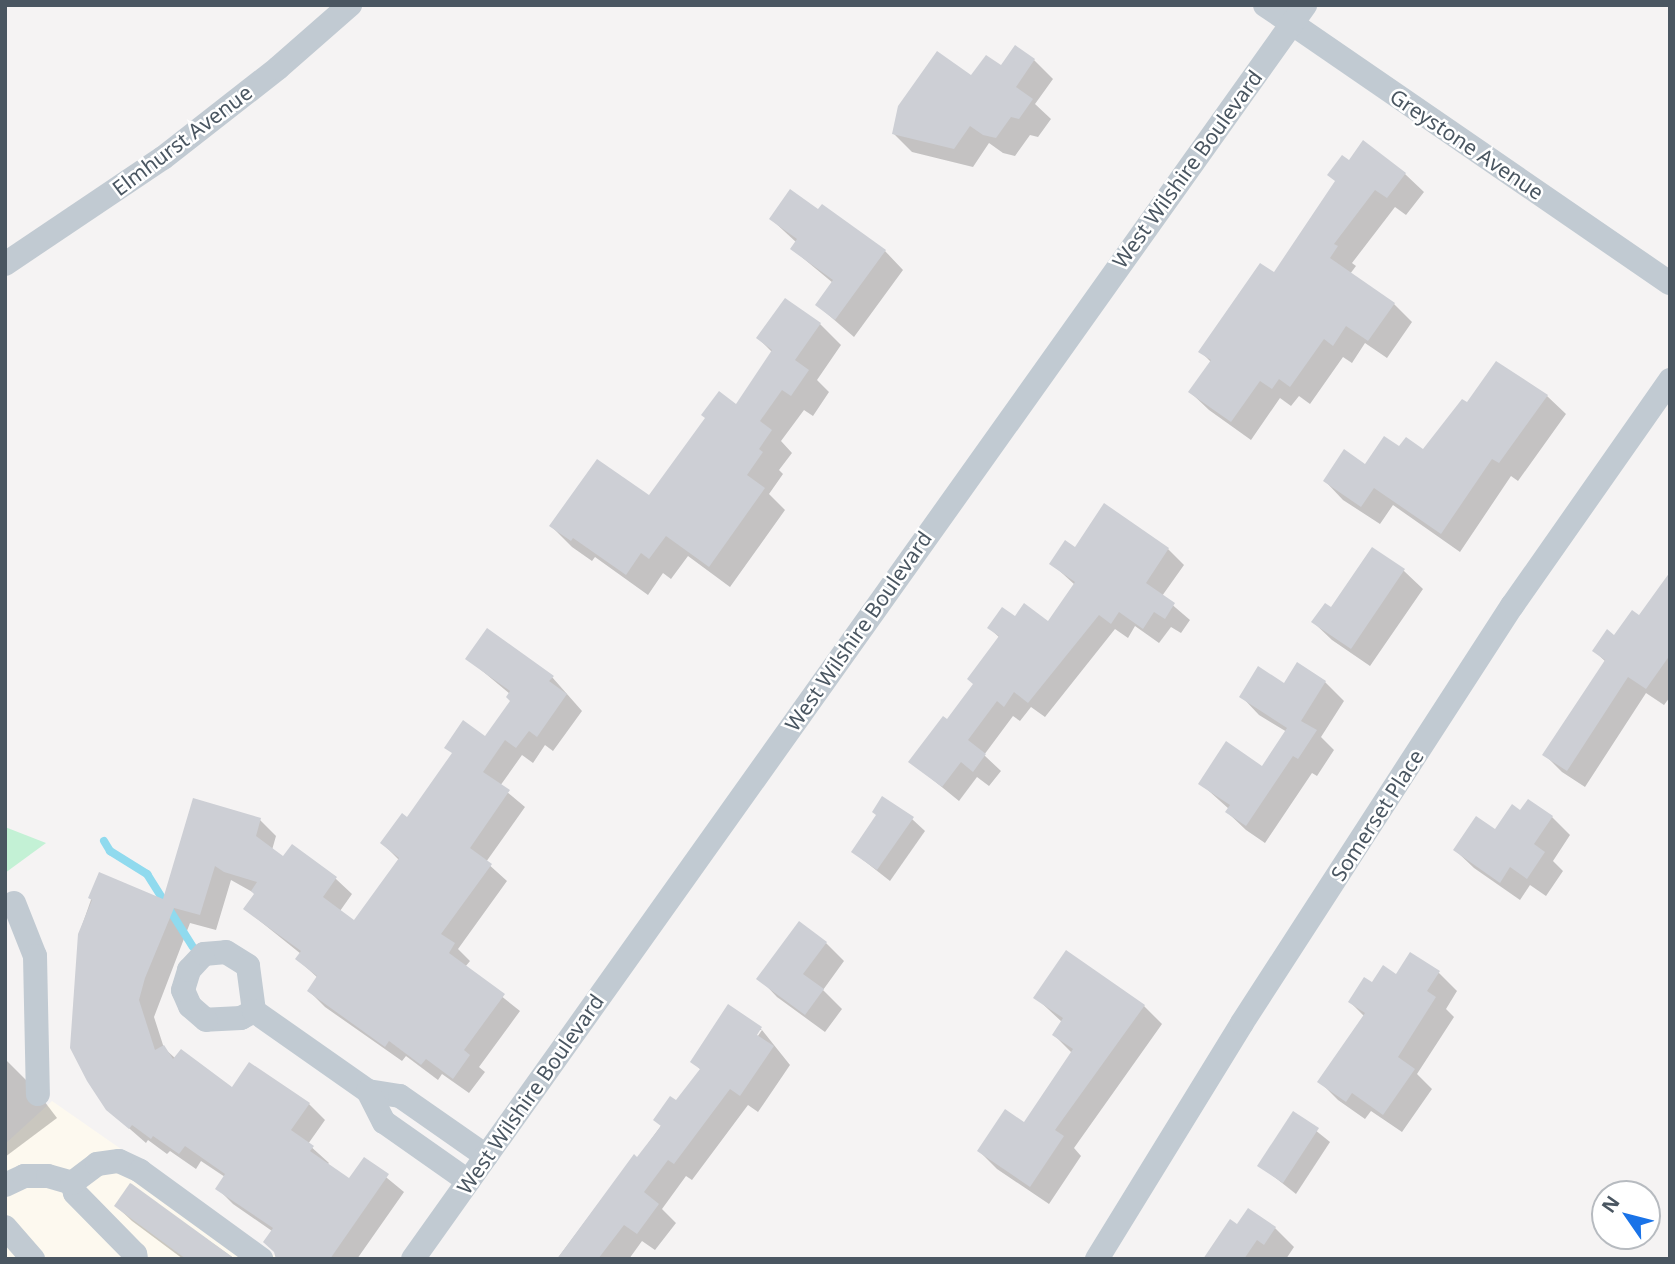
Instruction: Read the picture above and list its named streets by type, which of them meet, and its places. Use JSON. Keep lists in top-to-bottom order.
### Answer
{
  "streets": {
    "street": [
      "Elmhurst Avenue",
      "Greystone Avenue",
      "West Wilshire Boulevard",
      "Somerset Place"
    ]
  },
  "crossings": [
    ["Greystone Avenue", "West Wilshire Boulevard"]
  ],
  "north": "top left"
}
